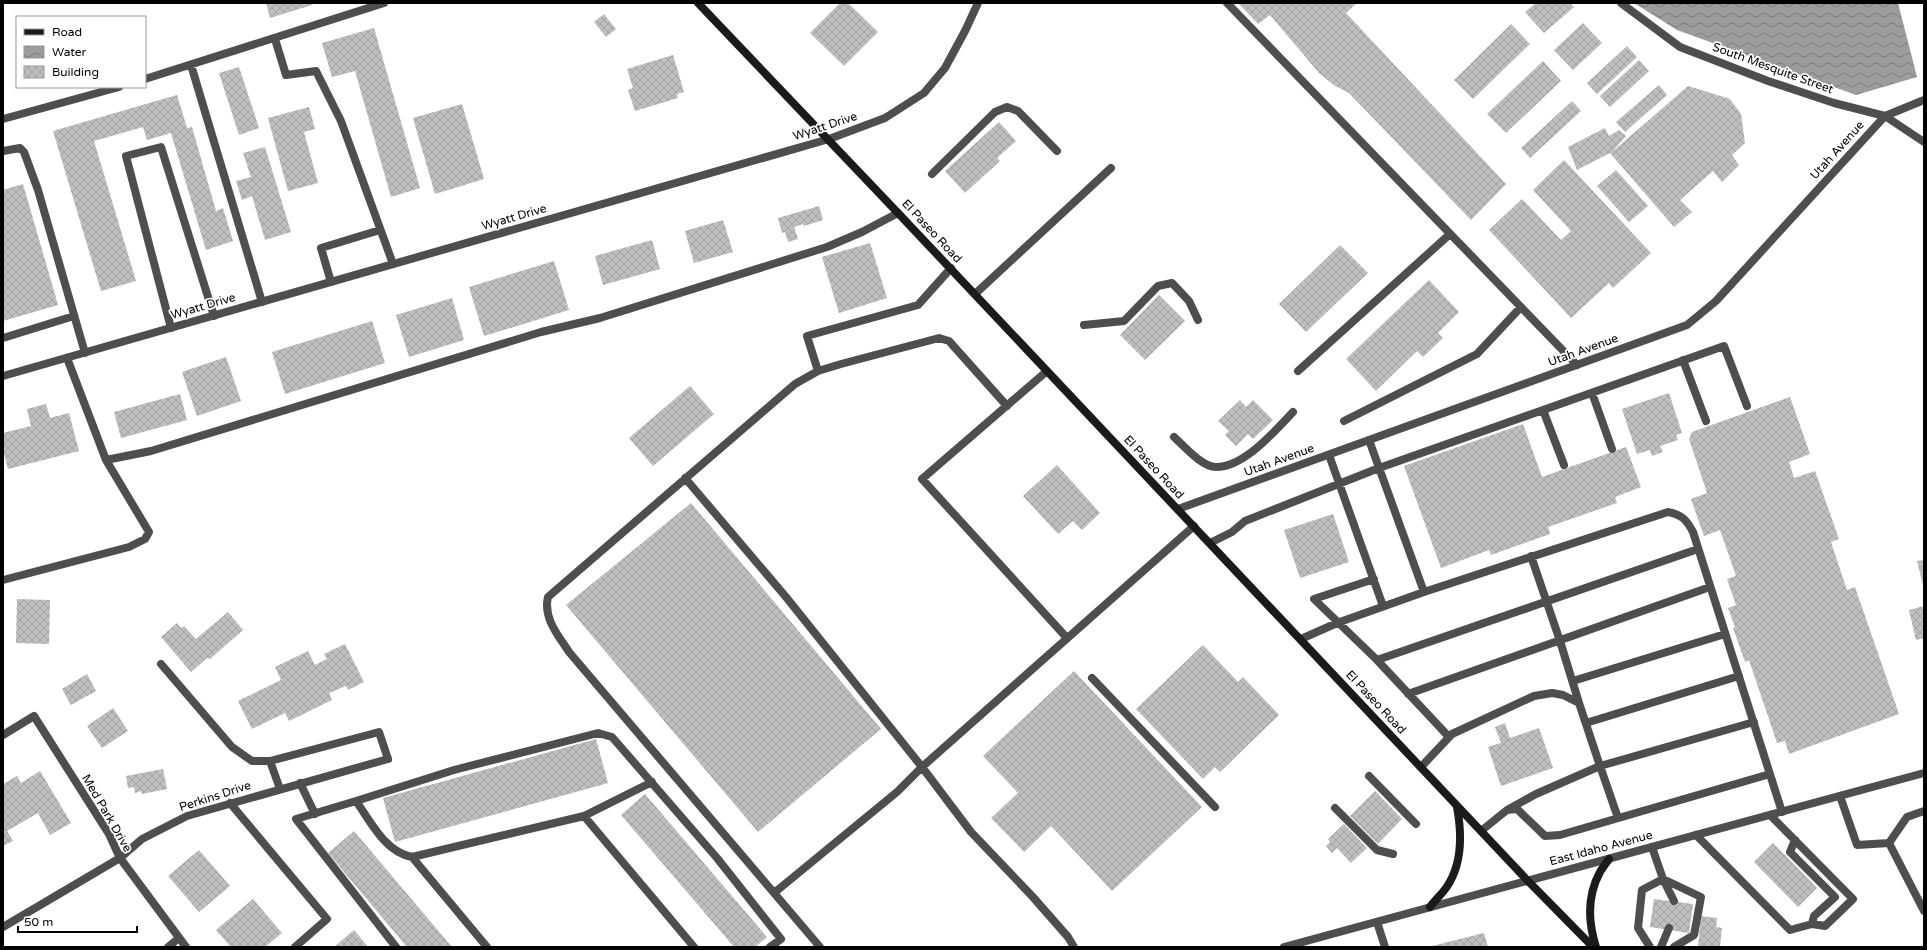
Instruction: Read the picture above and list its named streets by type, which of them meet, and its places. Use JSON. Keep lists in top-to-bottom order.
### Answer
{
  "streets": {
    "main road": ["El Paseo Road"],
    "street": [
      "South Mesquite Street",
      "Wyatt Drive",
      "Utah Avenue",
      "Perkins Drive",
      "Med Park Drive",
      "East Idaho Avenue"
    ]
  },
  "crossings": [
    ["South Mesquite Street", "Utah Avenue"],
    ["Wyatt Drive", "El Paseo Road"],
    ["Utah Avenue", "El Paseo Road"],
    ["El Paseo Road", "East Idaho Avenue"],
    ["Perkins Drive", "Med Park Drive"]
  ],
  "legend": ["Road", "Water", "Building"],
  "scale_bar": "50 m"
}
